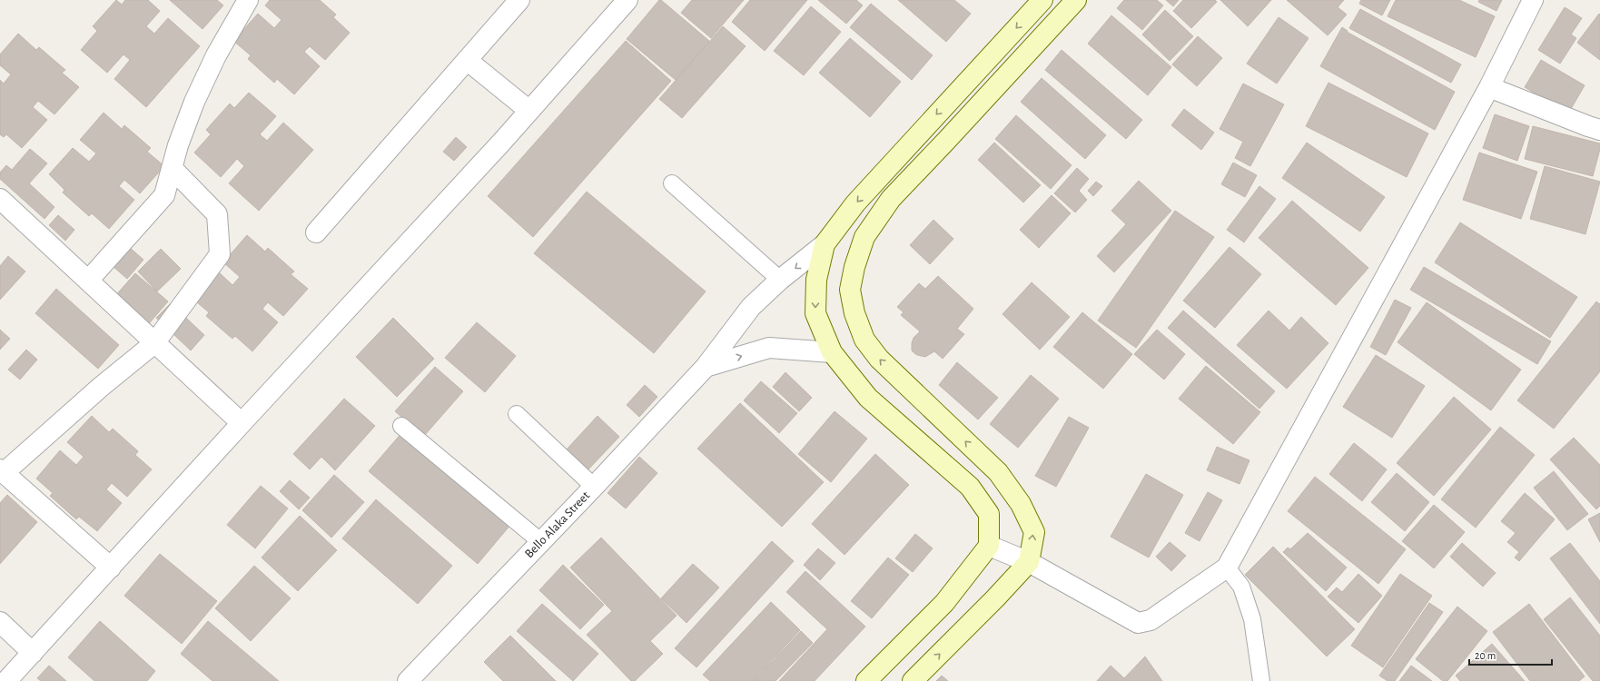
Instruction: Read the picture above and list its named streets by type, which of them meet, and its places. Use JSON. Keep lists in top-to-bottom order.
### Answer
{
  "streets": {
    "street": ["Bello Alaka Street"]
  },
  "scale_bar": "20 m"
}
